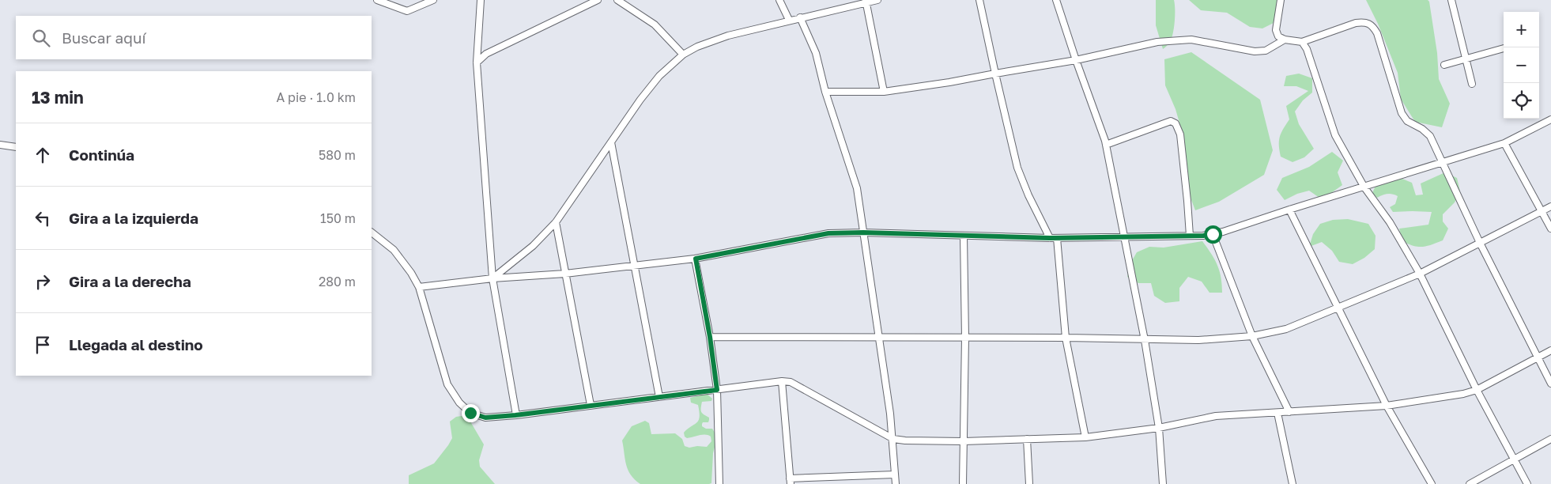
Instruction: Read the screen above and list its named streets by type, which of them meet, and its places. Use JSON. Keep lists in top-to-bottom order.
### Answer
{
  "page": {
    "map_buttons": ["+", "−"],
    "search": "Buscar aquí",
    "heading": ["13 min", "A pie · 1.0 km"],
    "list": [
      ["Continúa", "580 m"],
      ["Gira a la izquierda", "150 m"],
      ["Gira a la derecha", "280 m"],
      "Llegada al destino"
    ]
  }
}
